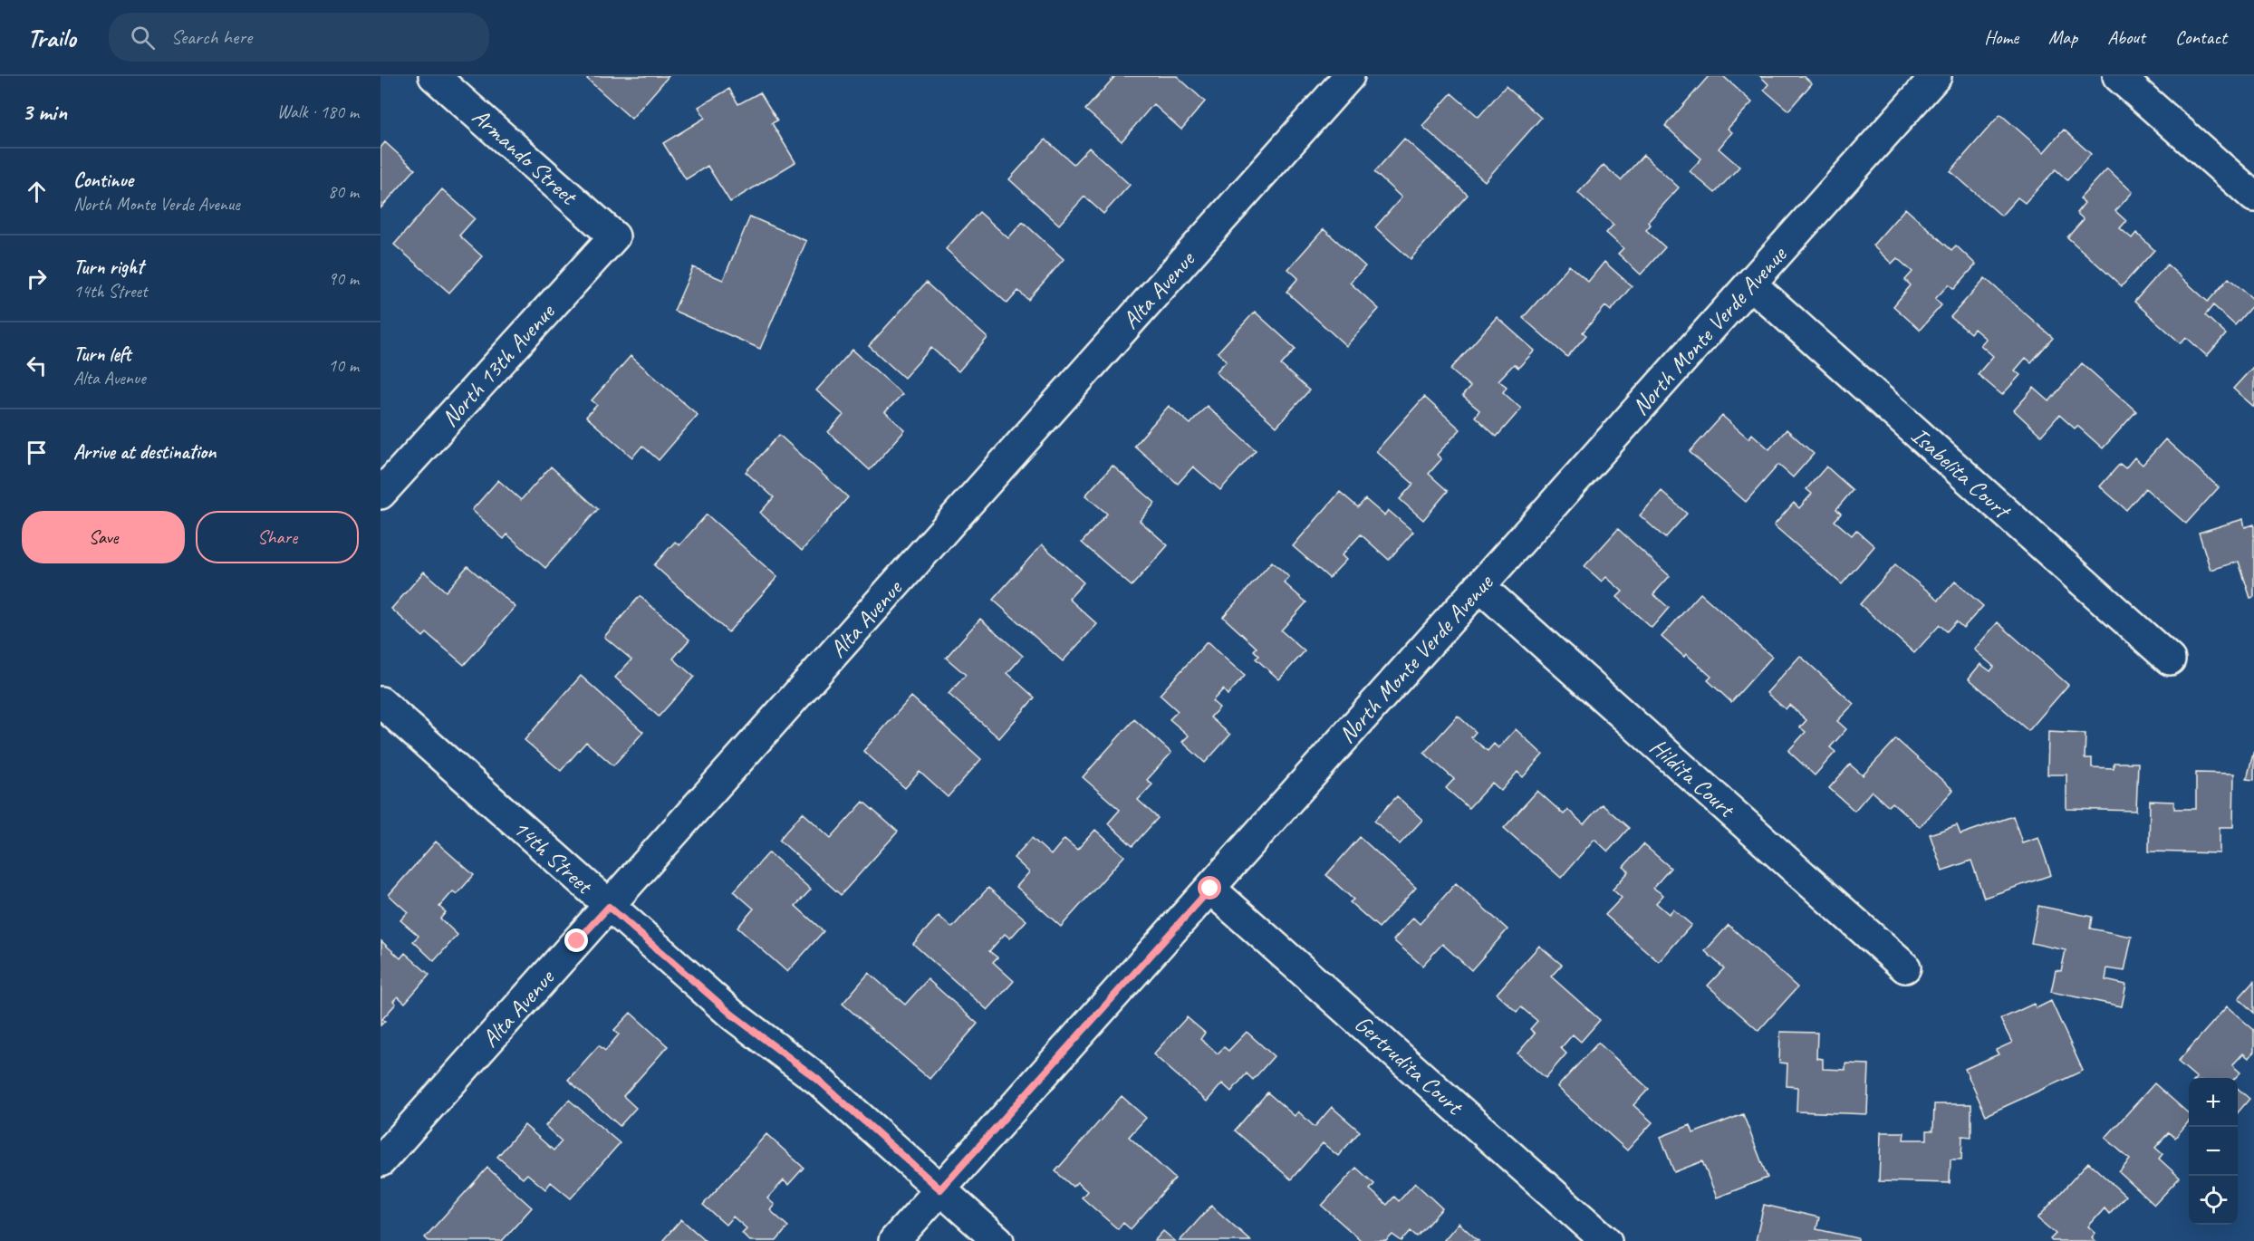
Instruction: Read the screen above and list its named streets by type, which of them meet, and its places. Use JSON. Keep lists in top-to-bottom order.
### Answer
{
  "streets": {
    "street": [
      "Armando Street",
      "Alta Avenue",
      "North Monte Verde Avenue",
      "North 13th Avenue",
      "Isabelita Court",
      "Hildita Court",
      "14th Street",
      "Gertrudita Court"
    ]
  },
  "crossings": [
    ["Armando Street", "North 13th Avenue"],
    ["Alta Avenue", "14th Street"],
    ["North Monte Verde Avenue", "Isabelita Court"],
    ["North Monte Verde Avenue", "Hildita Court"],
    ["North Monte Verde Avenue", "14th Street"],
    ["North Monte Verde Avenue", "Gertrudita Court"]
  ],
  "page": {
    "header": "Trailo",
    "search": "Search here",
    "nav": [
      "Home",
      "Map",
      "About",
      "Contact"
    ],
    "heading": ["3 min", "Walk · 180 m"],
    "list": [
      ["Continue", "North Monte Verde Avenue", "80 m"],
      ["Turn right", "14th Street", "90 m"],
      ["Turn left", "Alta Avenue", "10 m"],
      "Arrive at destination"
    ],
    "buttons": ["Save", "Share"],
    "map_buttons": ["+", "−"]
  }
}
